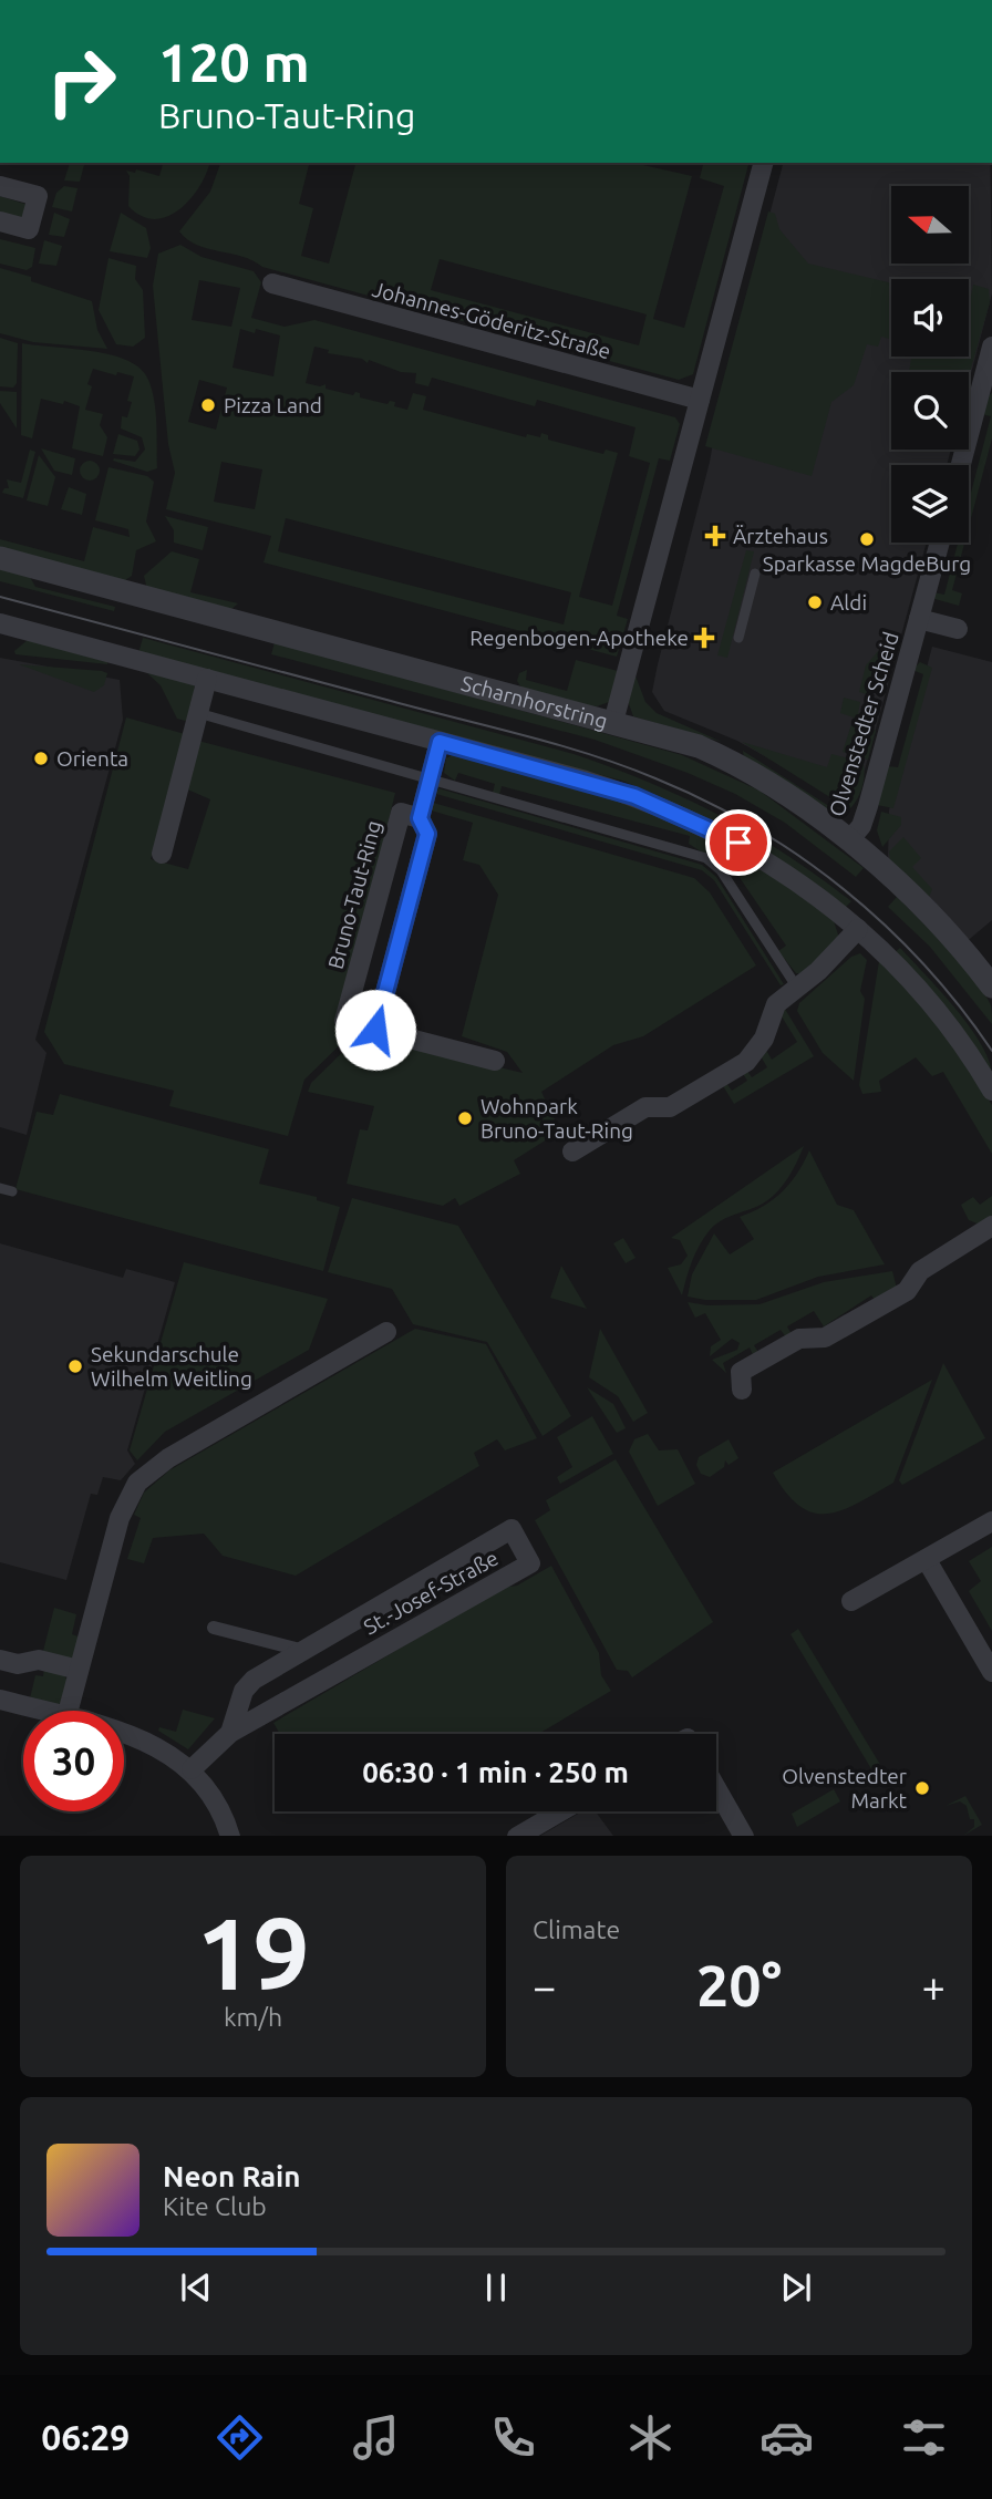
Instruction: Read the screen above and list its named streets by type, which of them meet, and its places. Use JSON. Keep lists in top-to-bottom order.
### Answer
{
  "streets": {
    "street": [
      "Johannes-Göderitz-Straße",
      "Scharnhorstring",
      "Olvenstedter Scheid",
      "Bruno-Taut-Ring",
      "St.-Josef-Straße"
    ]
  },
  "crossings": [
    ["Scharnhorstring", "Olvenstedter Scheid"]
  ],
  "places": {
    "other": [
      "Pizza Land",
      "Sparkasse MagdeBurg",
      "Aldi",
      "Orienta",
      "Wohnpark Bruno-Taut-Ring",
      "Sekundarschule Wilhelm Weitling",
      "Olvenstedter Markt"
    ],
    "health": ["Ärztehaus", "Regenbogen-Apotheke"]
  },
  "north": "left",
  "page": {
    "turn": ["120 m", "Bruno-Taut-Ring"],
    "limit": "30",
    "trip": "06:30 · 1 min · 250 m",
    "tile": [
      ["19", "km/h"],
      "Climate"
    ],
    "heat": ["−", "20°", "+"],
    "song": ["Neon Rain", "Kite Club"],
    "tabs": "06:29"
  }
}
